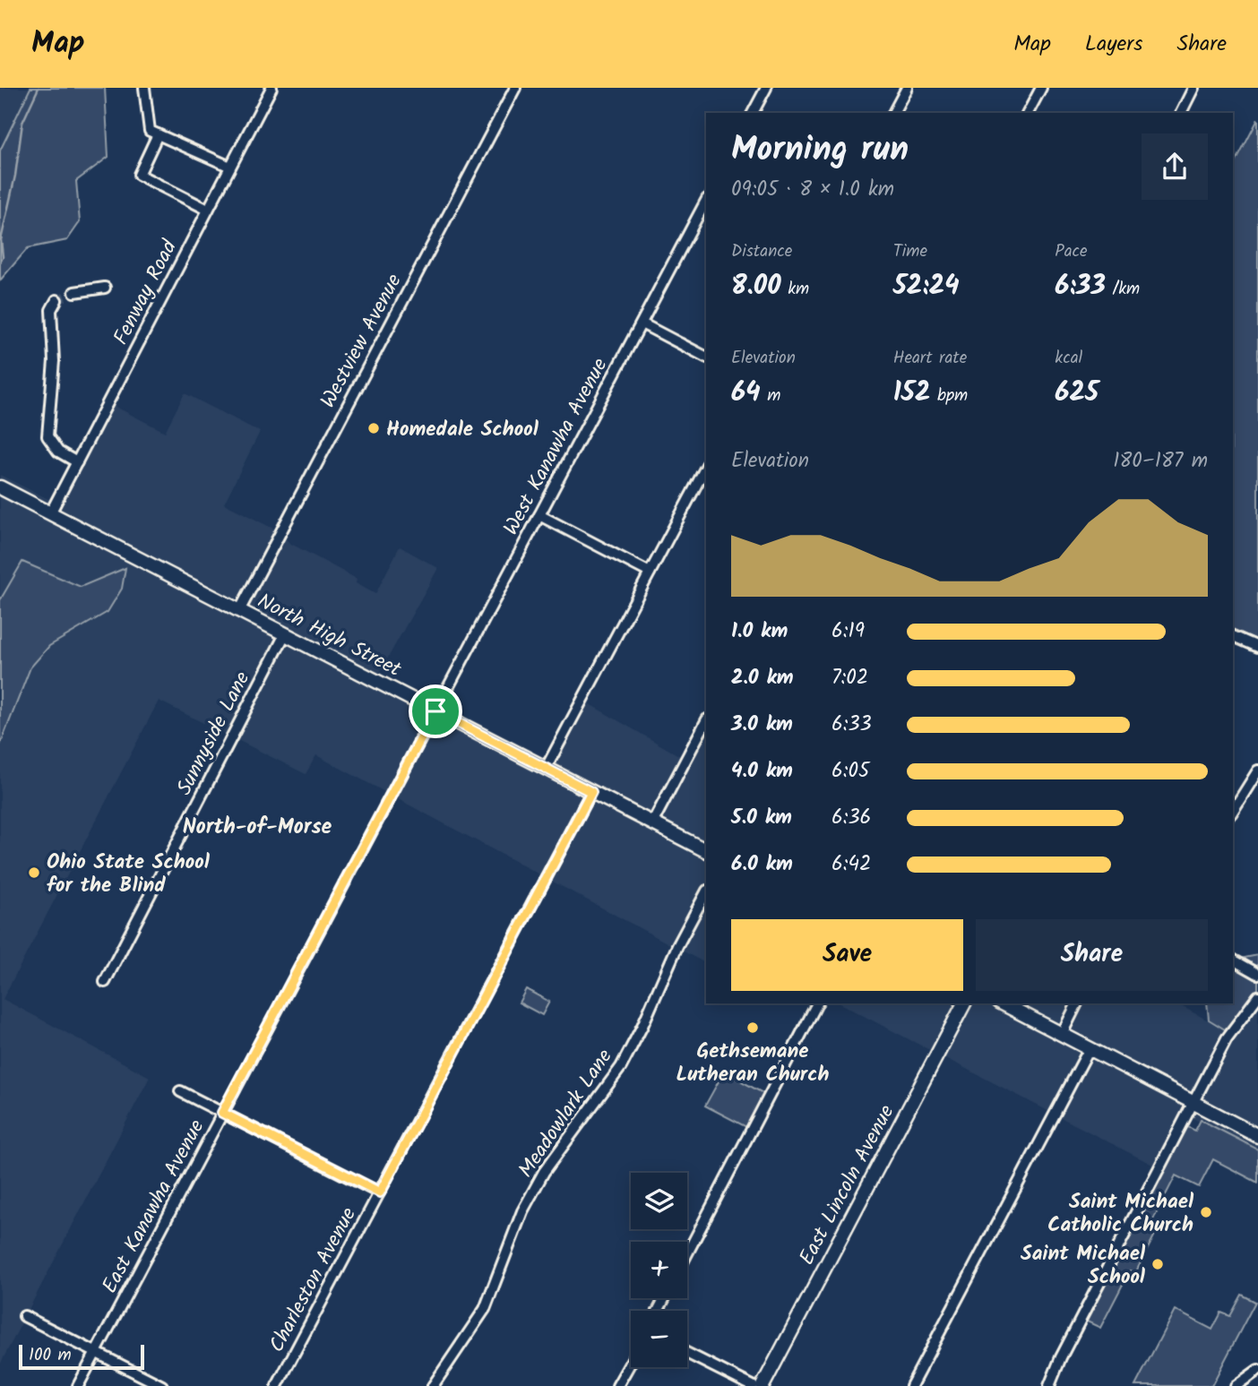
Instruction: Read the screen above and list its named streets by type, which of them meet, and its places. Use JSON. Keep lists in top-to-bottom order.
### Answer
{
  "streets": {
    "main road": ["North High Street", "East Lincoln Avenue"],
    "street": [
      "Fenway Road",
      "Westview Avenue",
      "West Kanawha Avenue",
      "Sunnyside Lane",
      "Meadowlark Lane",
      "East Kanawha Avenue",
      "Charleston Avenue"
    ]
  },
  "crossings": [
    ["Fenway Road", "North High Street"],
    ["Westview Avenue", "North High Street"],
    ["West Kanawha Avenue", "North High Street"],
    ["West Kanawha Avenue", "East Kanawha Avenue"],
    ["North High Street", "Sunnyside Lane"],
    ["North High Street", "East Kanawha Avenue"],
    ["North High Street", "Charleston Avenue"]
  ],
  "districts": ["North-of-Morse"],
  "places": [
    "Homedale School",
    "Ohio State School for the Blind",
    "Gethsemane Lutheran Church",
    "Saint Michael Catholic Church",
    "Saint Michael School"
  ],
  "scale_bar": "100 m",
  "page": {
    "header": "Map",
    "nav": ["Map", "Layers", "Share"],
    "heading": ["Morning run", "09:05 · 8 × 1.0 km"],
    "stats": [
      ["Distance", "8.00 km"],
      ["Time", "52:24"],
      ["Pace", "6:33 /km"],
      ["Elevation", "64 m"],
      ["Heart rate", "152 bpm"],
      ["kcal", "625"]
    ],
    "chart": ["Elevation", "180–187 m"],
    "list": [
      {
        "name": "1.0 km",
        "note": "6:19"
      },
      {
        "name": "2.0 km",
        "note": "7:02"
      },
      {
        "name": "3.0 km",
        "note": "6:33"
      },
      {
        "name": "4.0 km",
        "note": "6:05"
      },
      {
        "name": "5.0 km",
        "note": "6:36"
      },
      {
        "name": "6.0 km",
        "note": "6:42"
      }
    ],
    "buttons": ["Save", "Share"],
    "map_buttons": ["+", "−"],
    "scale": "100 m"
  }
}
